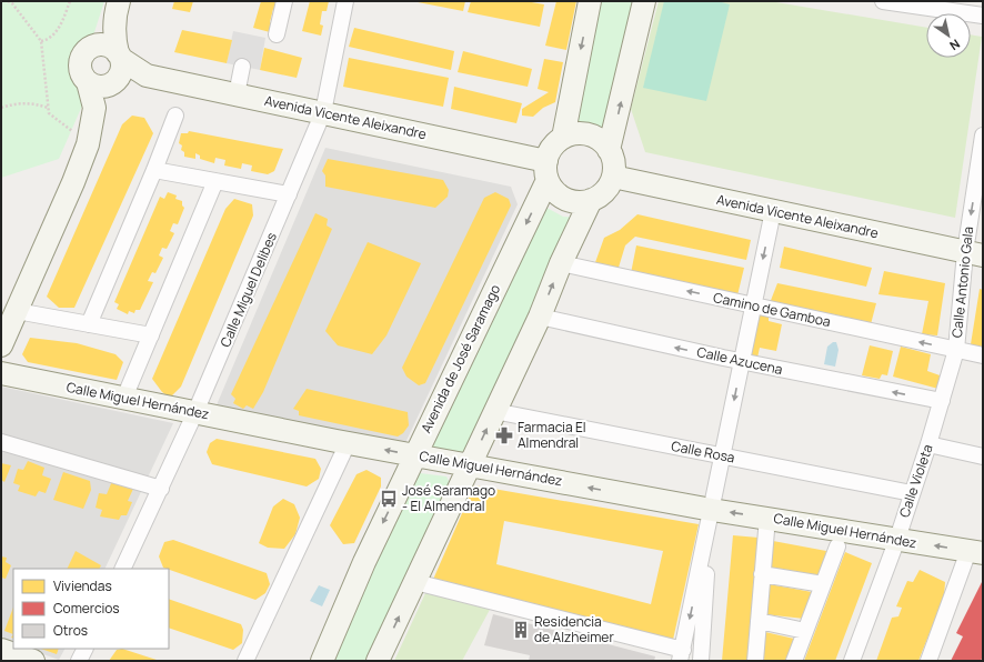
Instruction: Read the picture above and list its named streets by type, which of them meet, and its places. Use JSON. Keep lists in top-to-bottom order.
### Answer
{
  "streets": {
    "street": [
      "Avenida Vicente Aleixandre",
      "Calle Antonio Gala",
      "Calle Miguel Delibes",
      "Camino de Gamboa",
      "Avenida de José Saramago",
      "Calle Azucena",
      "Calle Miguel Hernández",
      "Calle Rosa",
      "Calle Violeta"
    ]
  },
  "crossings": [
    ["Avenida Vicente Aleixandre", "Calle Antonio Gala"],
    ["Avenida Vicente Aleixandre", "Calle Miguel Delibes"],
    ["Avenida Vicente Aleixandre", "Avenida de José Saramago"],
    ["Calle Antonio Gala", "Camino de Gamboa"],
    ["Calle Antonio Gala", "Calle Violeta"],
    ["Calle Miguel Delibes", "Calle Miguel Hernández"],
    ["Camino de Gamboa", "Calle Violeta"],
    ["Avenida de José Saramago", "Calle Miguel Hernández"],
    ["Calle Azucena", "Calle Violeta"],
    ["Calle Miguel Hernández", "Calle Violeta"],
    ["Calle Rosa", "Calle Violeta"]
  ],
  "one_way": ["Calle Antonio Gala", "Camino de Gamboa", "Calle Azucena"],
  "places": {
    "pharmacy": ["Farmacia El Almendral"],
    "bus stop": ["José Saramago - El Almendral"],
    "building": ["Residencia de Alzheimer"]
  },
  "legend": ["Viviendas", "Comercios", "Otros"],
  "north": "bottom right"
}
